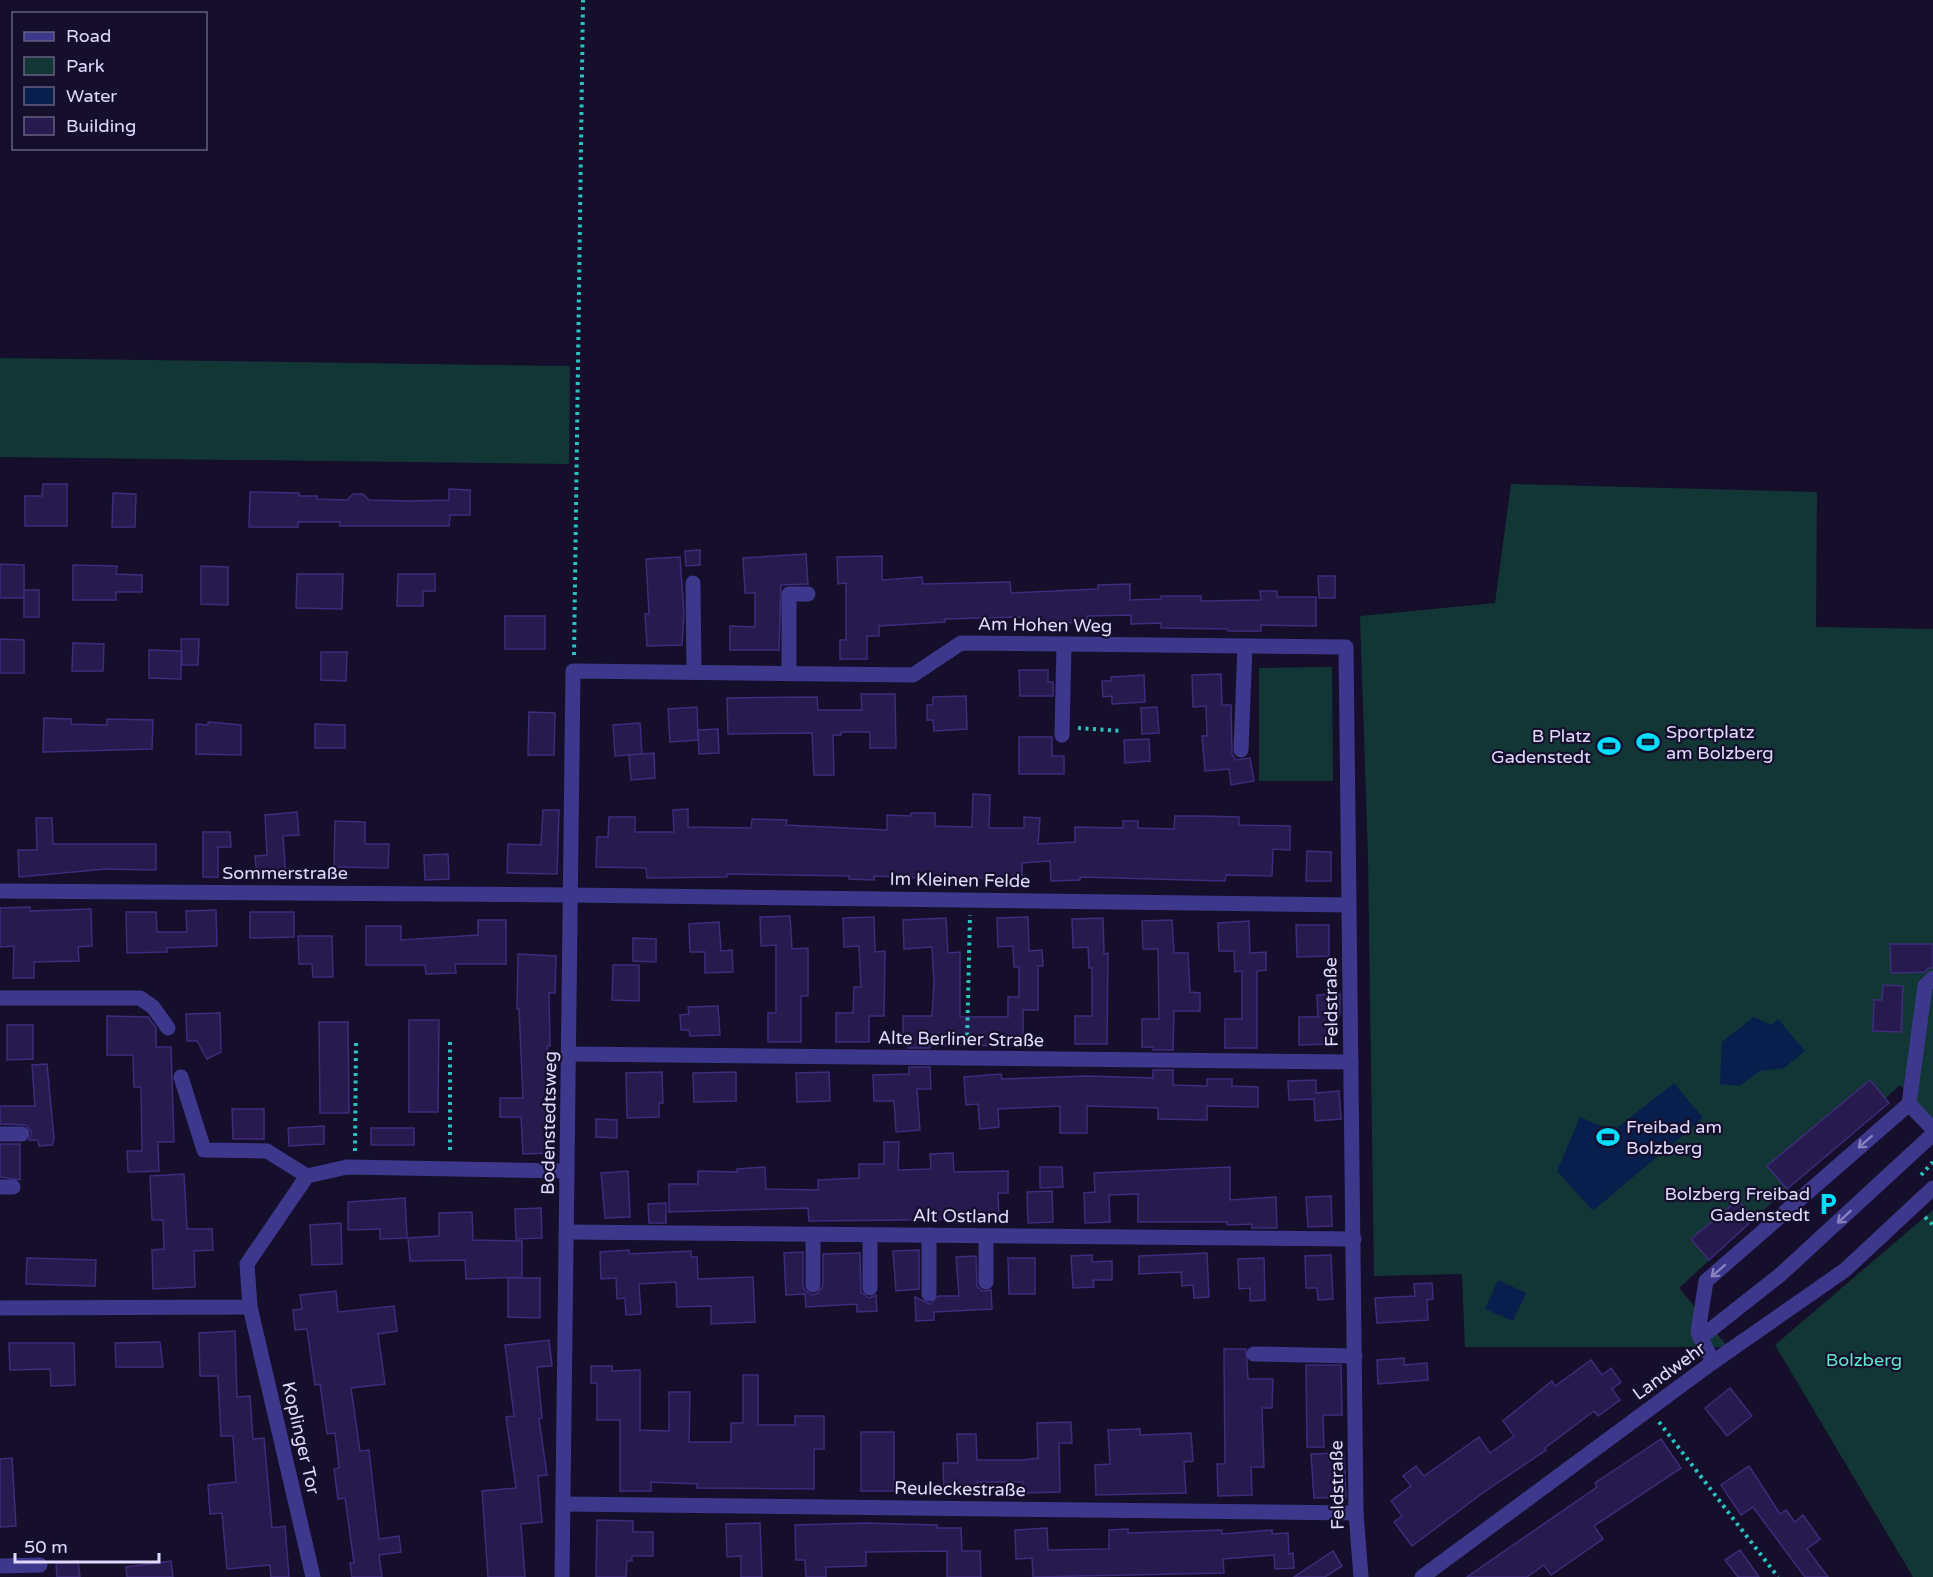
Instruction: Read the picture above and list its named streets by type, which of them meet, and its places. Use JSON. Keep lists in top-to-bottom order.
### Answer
{
  "streets": {
    "street": [
      "Am Hohen Weg",
      "Sommerstraße",
      "Im Kleinen Felde",
      "Feldstraße",
      "Alte Berliner Straße",
      "Bodenstedtsweg",
      "Alt Ostland",
      "Landwehr",
      "Koplinger Tor",
      "Reuleckestraße"
    ]
  },
  "crossings": [
    ["Am Hohen Weg", "Feldstraße"],
    ["Am Hohen Weg", "Bodenstedtsweg"],
    ["Sommerstraße", "Im Kleinen Felde"],
    ["Sommerstraße", "Bodenstedtsweg"],
    ["Im Kleinen Felde", "Feldstraße"],
    ["Im Kleinen Felde", "Bodenstedtsweg"],
    ["Feldstraße", "Alte Berliner Straße"],
    ["Feldstraße", "Alt Ostland"],
    ["Feldstraße", "Reuleckestraße"],
    ["Alte Berliner Straße", "Bodenstedtsweg"],
    ["Bodenstedtsweg", "Alt Ostland"],
    ["Bodenstedtsweg", "Reuleckestraße"]
  ],
  "parks": ["Bolzberg"],
  "places": {
    "sports": ["Sportplatz am Bolzberg", "B Platz Gadenstedt", "Freibad am Bolzberg"],
    "parking": ["Bolzberg Freibad Gadenstedt"]
  },
  "legend": [
    "Road",
    "Park",
    "Water",
    "Building"
  ],
  "scale_bar": "50 m"
}
